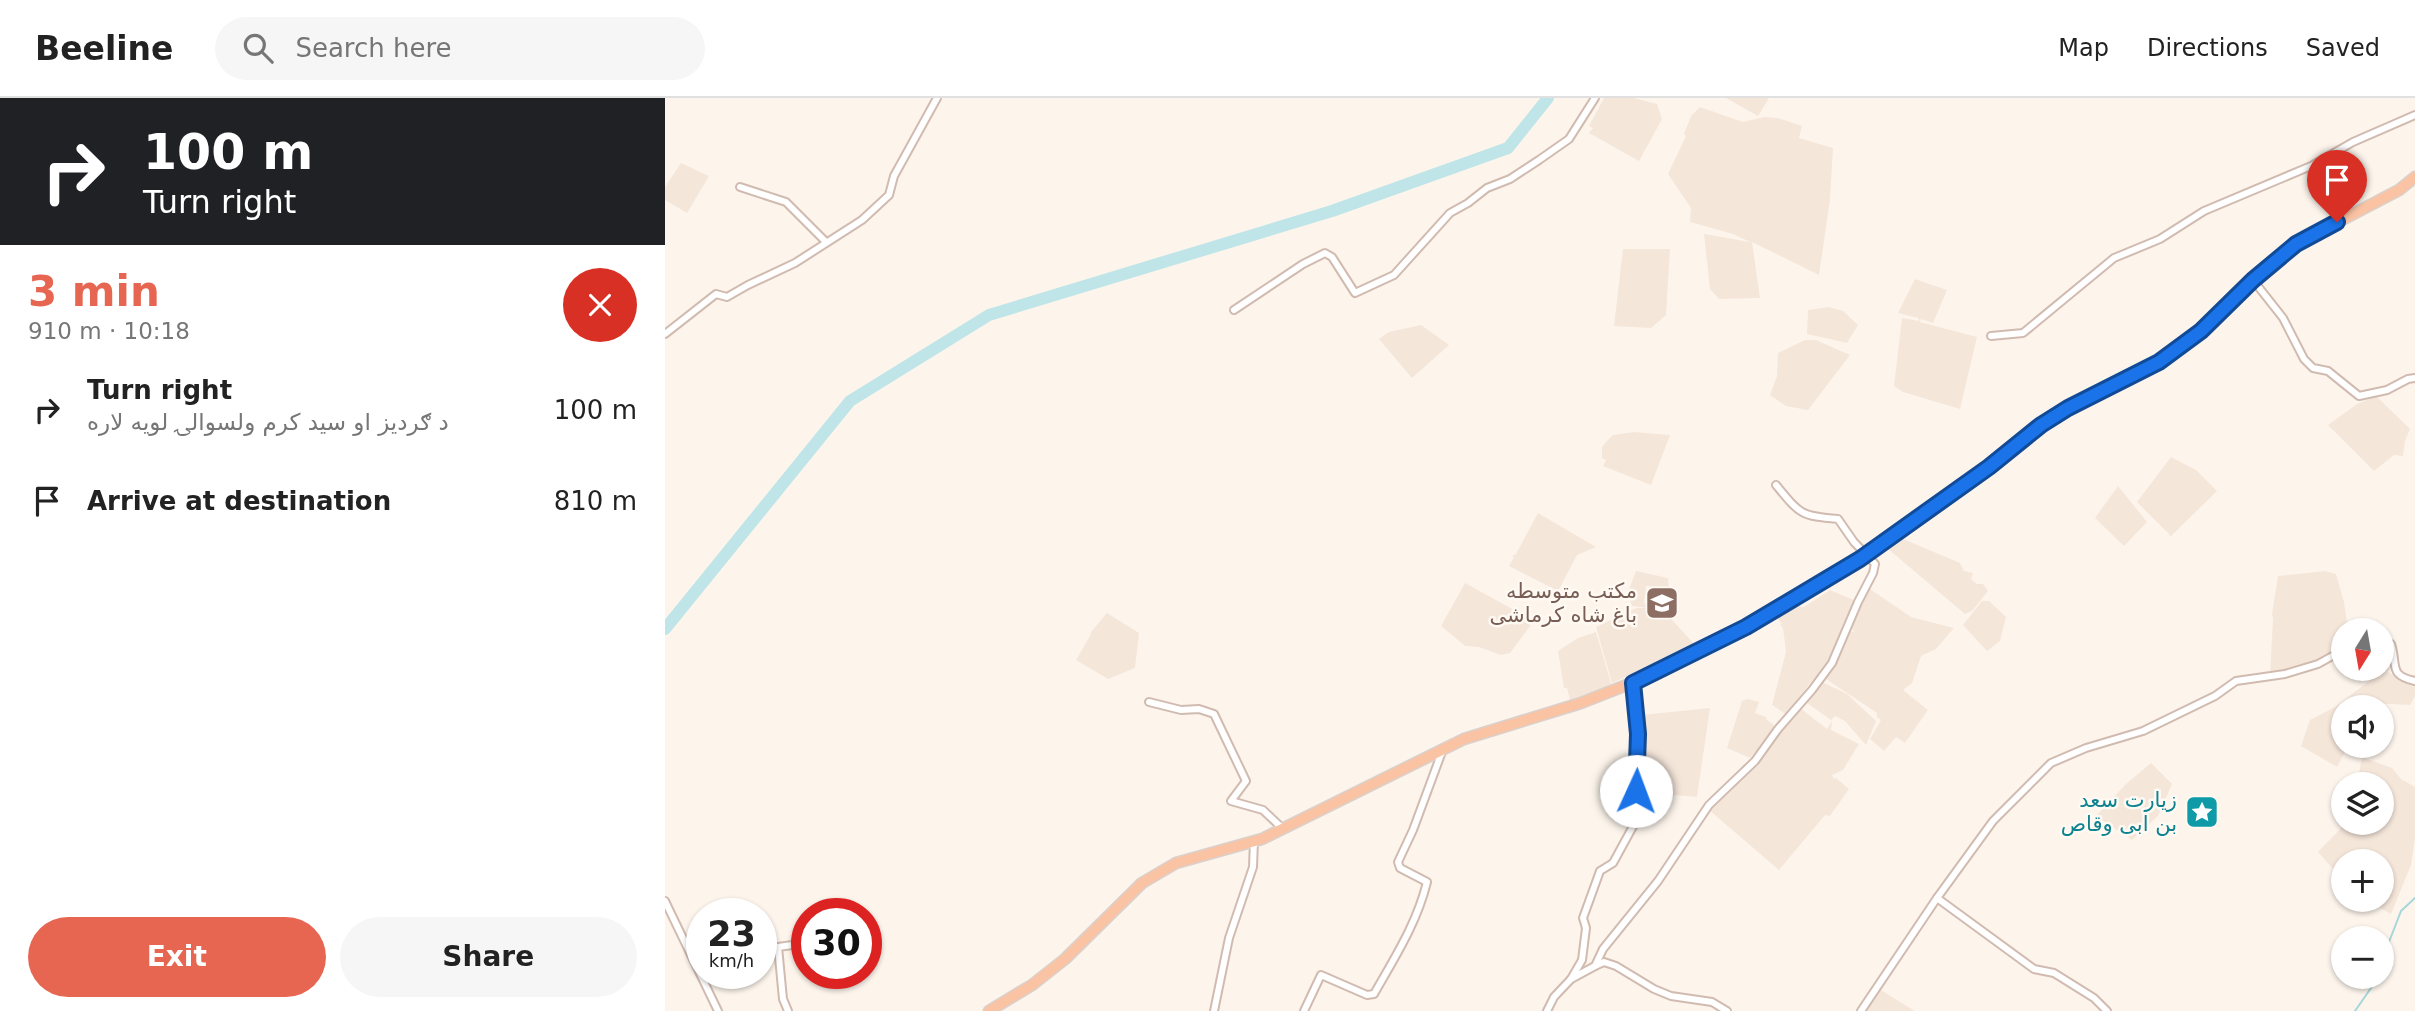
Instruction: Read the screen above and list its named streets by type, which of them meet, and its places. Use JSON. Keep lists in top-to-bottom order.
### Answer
{
  "places": {
    "school or university": ["مکتب متوسطه باغ شاه کرماشی"],
    "place": ["زیارت سعد بن ابی وقاص"]
  },
  "north": "bottom",
  "page": {
    "header": "Beeline",
    "search": "Search here",
    "nav": ["Map", "Directions", "Saved"],
    "turn": ["100 m", "Turn right"],
    "heading": ["3 min", "910 m · 10:18"],
    "list": [
      {
        "name": "Turn right",
        "note": "د ګردیز او سید کرم ولسوالۍ لویه لاره",
        "value": "100 m"
      },
      {
        "name": "Arrive at destination",
        "value": "810 m"
      }
    ],
    "map_buttons": ["+", "−"],
    "speed": "23 km/h",
    "limit": "30",
    "buttons": ["Exit", "Share"]
  }
}
